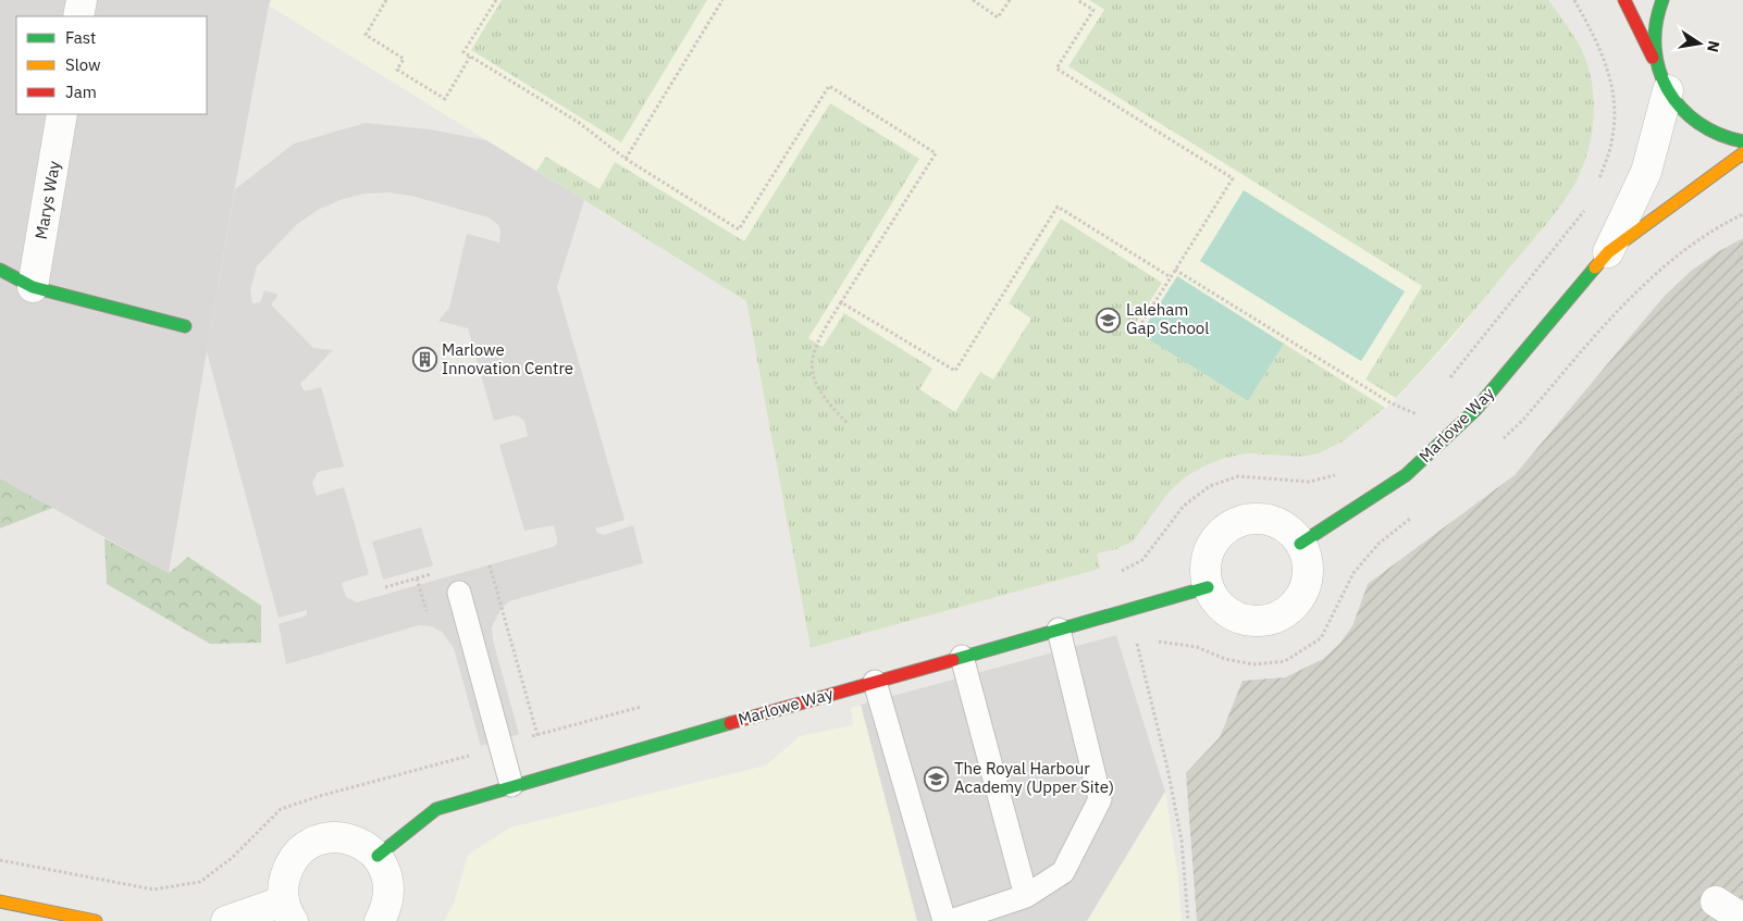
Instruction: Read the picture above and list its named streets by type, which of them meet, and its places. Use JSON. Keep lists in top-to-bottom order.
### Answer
{
  "streets": {
    "street": ["Marys Way", "Marlowe Way"]
  },
  "places": {
    "school or university": ["Laleham Gap School", "The Royal Harbour Academy (Upper Site)"],
    "building": ["Marlowe Innovation Centre"]
  },
  "legend": ["Fast", "Slow", "Jam"],
  "north": "right"
}
